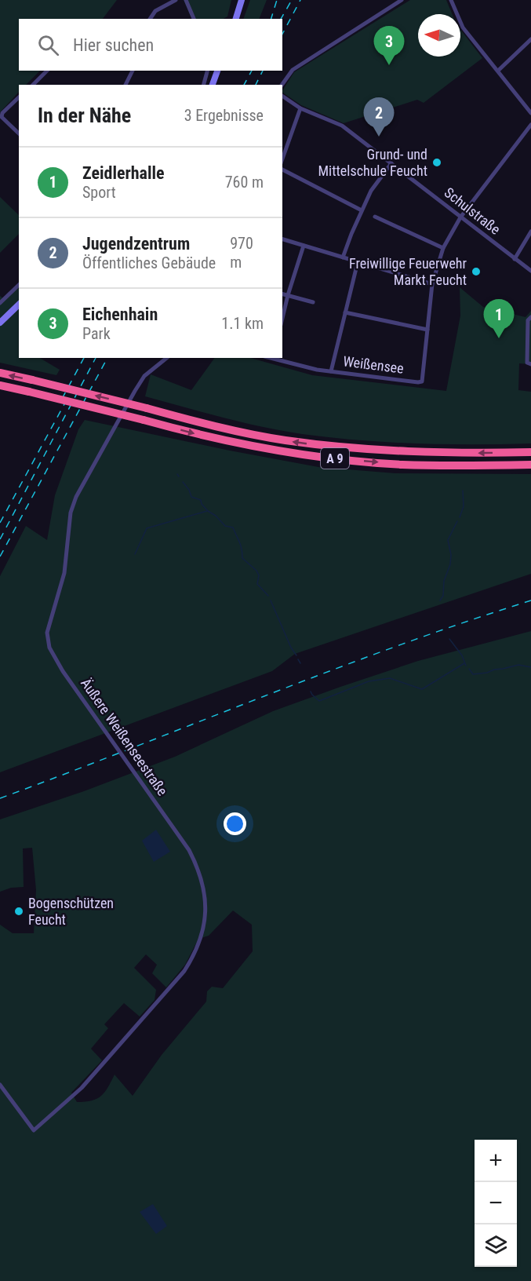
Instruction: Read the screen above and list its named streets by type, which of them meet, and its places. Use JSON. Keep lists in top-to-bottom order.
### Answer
{
  "streets": {
    "highway": ["A 9"],
    "street": ["Schulstraße", "Weißensee", "Äußere Weißenseestraße"]
  },
  "crossings": [
    ["Schulstraße", "Weißensee"]
  ],
  "places": ["Grund- und Mittelschule Feucht", "Freiwillige Feuerwehr Markt Feucht", "Bogenschützen Feucht"],
  "north": "left",
  "page": {
    "search": "Hier suchen",
    "pins": ["3", "2", "1"],
    "heading": ["In der Nähe", "3 Ergebnisse"],
    "list": [
      {
        "mark": "1",
        "name": "Zeidlerhalle",
        "note": "Sport",
        "value": "760 m"
      },
      {
        "mark": "2",
        "name": "Jugendzentrum",
        "note": "Öffentliches Gebäude",
        "value": "970 m"
      },
      {
        "mark": "3",
        "name": "Eichenhain",
        "note": "Park",
        "value": "1.1 km"
      }
    ],
    "map_buttons": ["+", "−"]
  }
}
